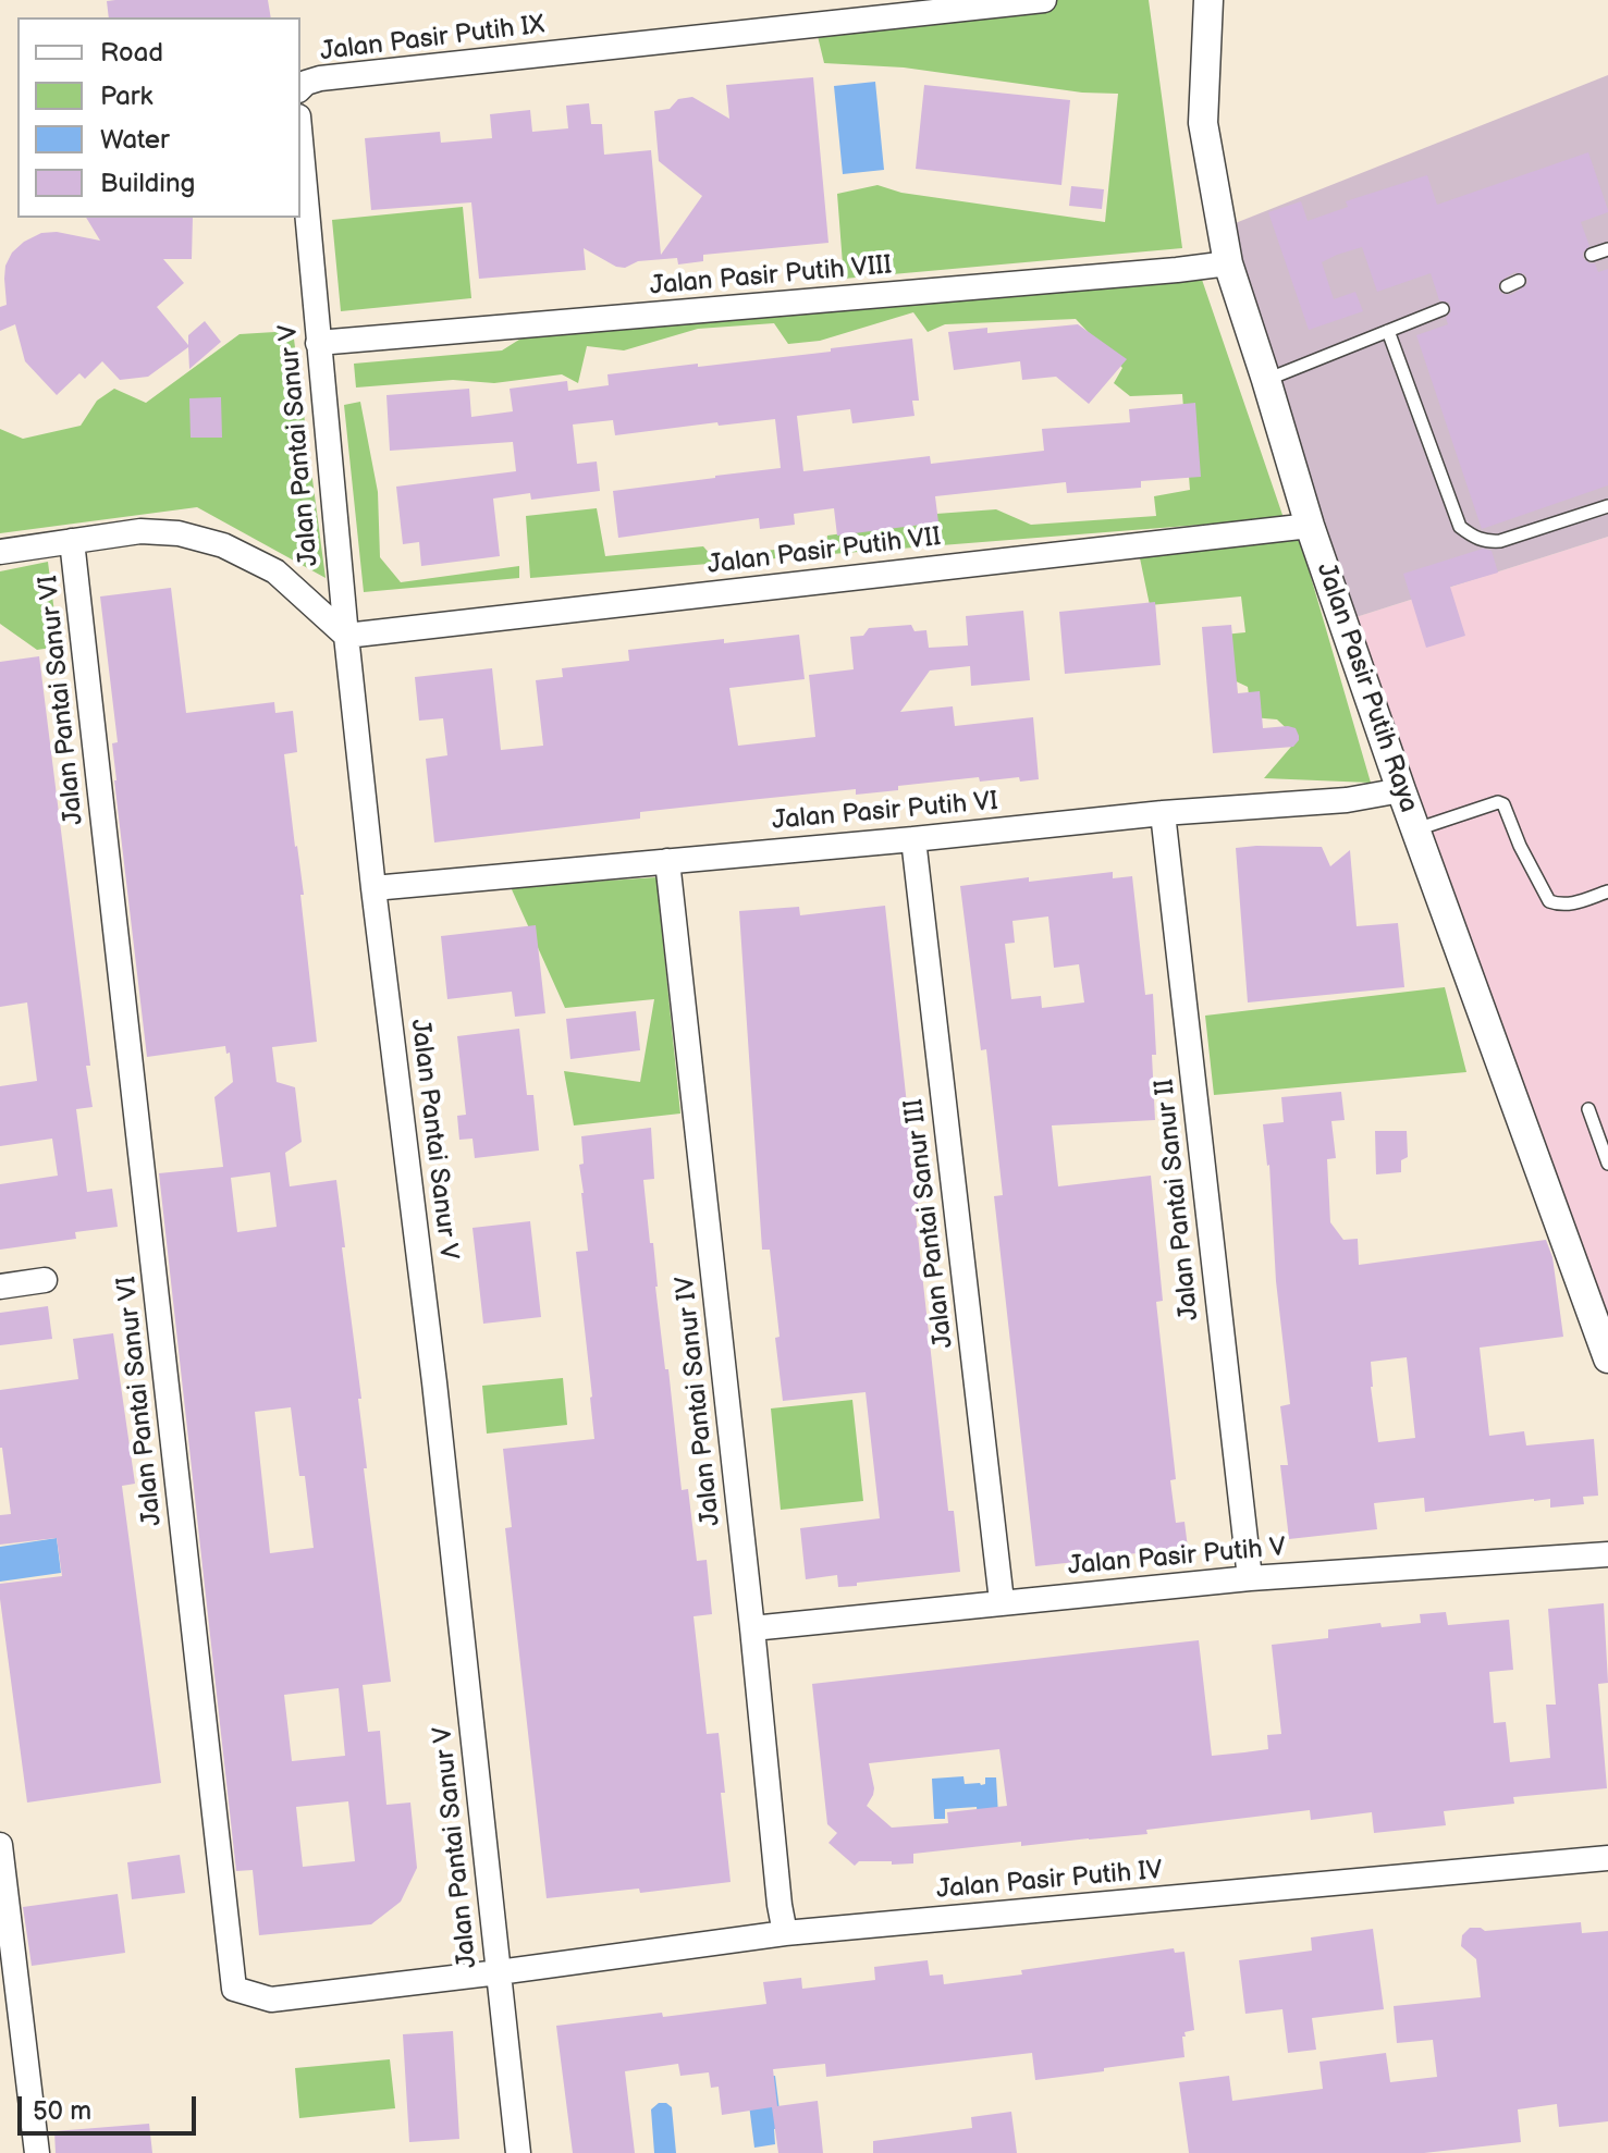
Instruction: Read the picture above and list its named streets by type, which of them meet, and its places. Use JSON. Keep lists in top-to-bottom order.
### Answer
{
  "streets": {
    "street": [
      "Jalan Pasir Putih IX",
      "Jalan Pasir Putih VIII",
      "Jalan Pantai Sanur V",
      "Jalan Pasir Putih VII",
      "Jalan Pasir Putih Raya",
      "Jalan Pantai Sanur VI",
      "Jalan Pasir Putih VI",
      "Jalan Pantai Sanur II",
      "Jalan Pantai Sanur III",
      "Jalan Pantai Sanur IV",
      "Jalan Pasir Putih V",
      "Jalan Pasir Putih IV"
    ]
  },
  "crossings": [
    ["Jalan Pasir Putih VIII", "Jalan Pantai Sanur V"],
    ["Jalan Pasir Putih VIII", "Jalan Pasir Putih Raya"],
    ["Jalan Pantai Sanur V", "Jalan Pasir Putih VII"],
    ["Jalan Pantai Sanur V", "Jalan Pantai Sanur VI"],
    ["Jalan Pantai Sanur V", "Jalan Pasir Putih VI"],
    ["Jalan Pantai Sanur V", "Jalan Pasir Putih IV"],
    ["Jalan Pasir Putih VII", "Jalan Pasir Putih Raya"],
    ["Jalan Pasir Putih Raya", "Jalan Pasir Putih VI"],
    ["Jalan Pantai Sanur VI", "Jalan Pasir Putih IV"],
    ["Jalan Pasir Putih VI", "Jalan Pantai Sanur II"],
    ["Jalan Pasir Putih VI", "Jalan Pantai Sanur III"],
    ["Jalan Pasir Putih VI", "Jalan Pantai Sanur IV"],
    ["Jalan Pantai Sanur II", "Jalan Pasir Putih V"],
    ["Jalan Pantai Sanur III", "Jalan Pasir Putih V"],
    ["Jalan Pantai Sanur IV", "Jalan Pasir Putih V"],
    ["Jalan Pantai Sanur IV", "Jalan Pasir Putih IV"]
  ],
  "legend": [
    "Road",
    "Park",
    "Water",
    "Building"
  ],
  "scale_bar": "50 m"
}
